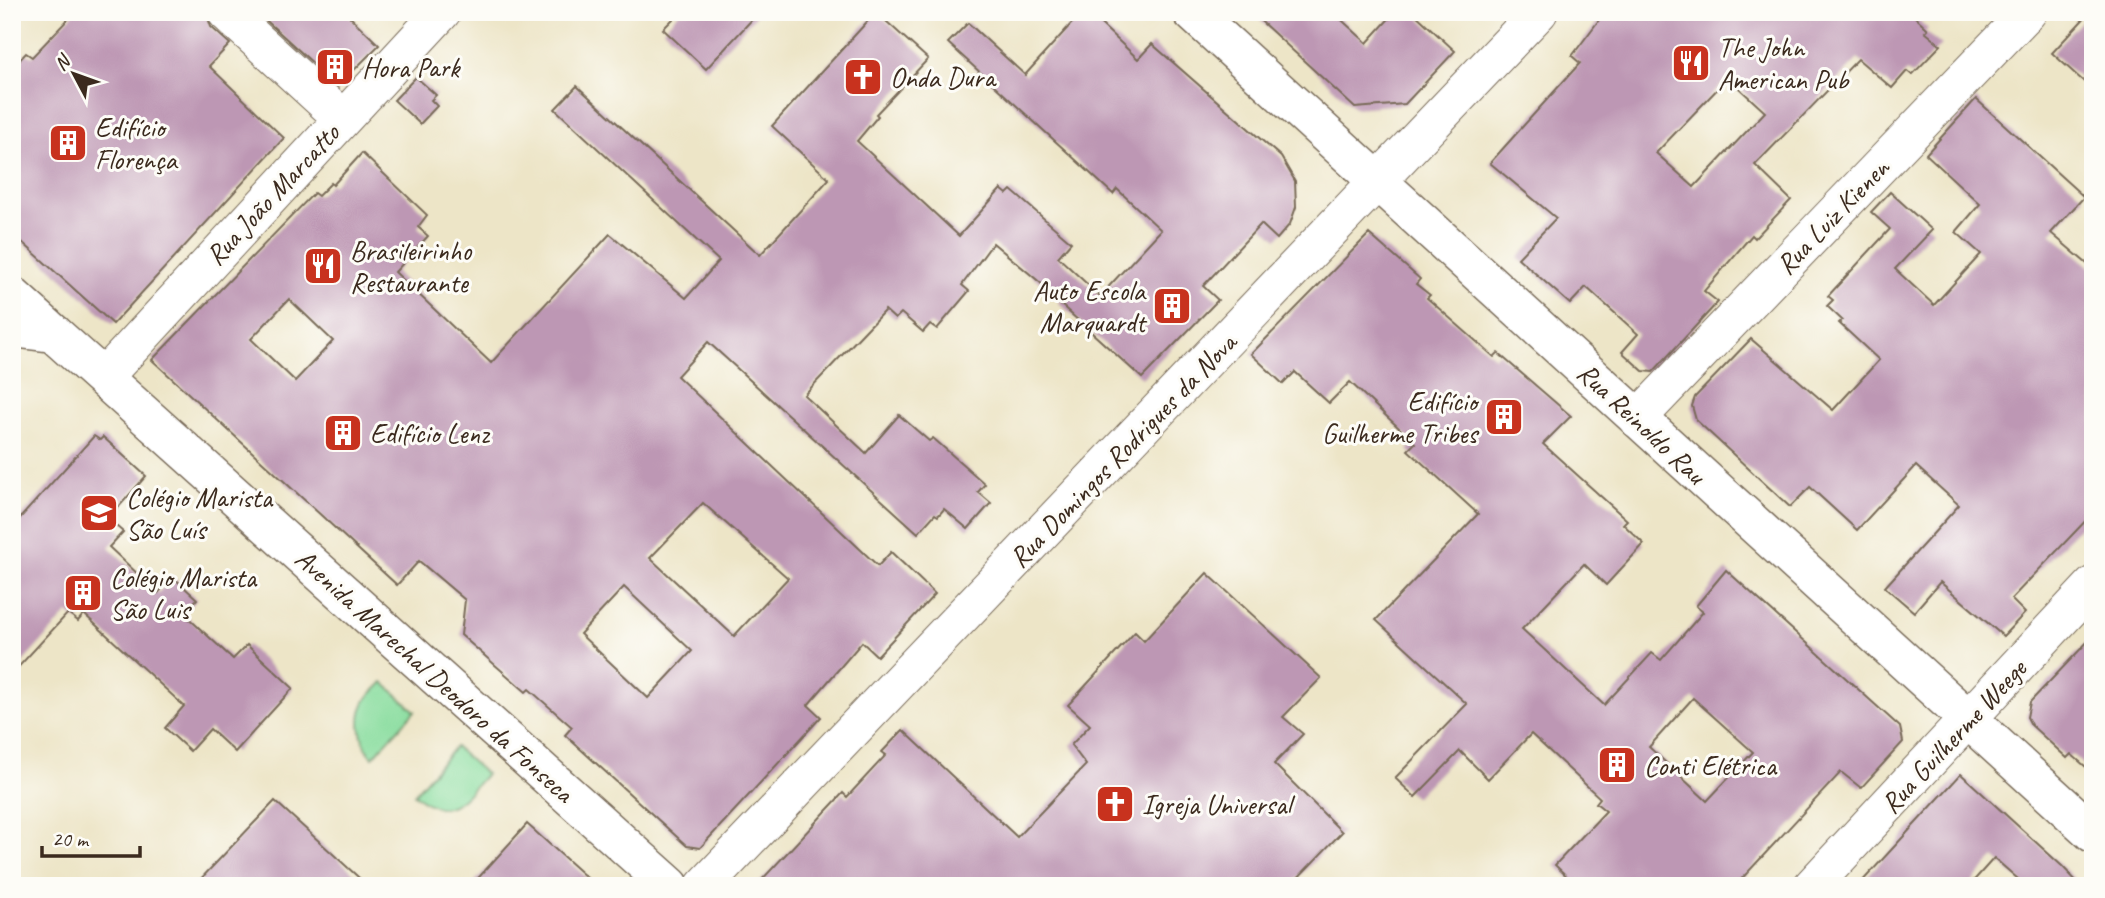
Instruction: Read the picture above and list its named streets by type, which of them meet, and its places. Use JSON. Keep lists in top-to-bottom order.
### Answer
{
  "streets": {
    "main road": ["Rua Reinoldo Rau", "Avenida Marechal Deodoro da Fonseca"],
    "street": [
      "Rua João Marcatto",
      "Rua Luiz Kienen",
      "Rua Domingos Rodrigues da Nova",
      "Rua Guilherme Weege"
    ]
  },
  "crossings": [
    ["Rua João Marcatto", "Avenida Marechal Deodoro da Fonseca"],
    ["Rua Luiz Kienen", "Rua Reinoldo Rau"],
    ["Rua Reinoldo Rau", "Rua Domingos Rodrigues da Nova"],
    ["Rua Reinoldo Rau", "Rua Guilherme Weege"]
  ],
  "places": {
    "restaurant": ["The John American Pub", "Brasileirinho Restaurante"],
    "building": [
      "Hora Park",
      "Edifício Florença",
      "Auto Escola Marquardt",
      "Edifício Guilherme Tribes",
      "Edifício Lenz",
      "Colégio Marista São Luis",
      "Conti Elétrica"
    ],
    "church": ["Onda Dura", "Igreja Universal"],
    "school or university": ["Colégio Marista São Luís"]
  },
  "scale_bar": "20 m",
  "north": "top left"
}
